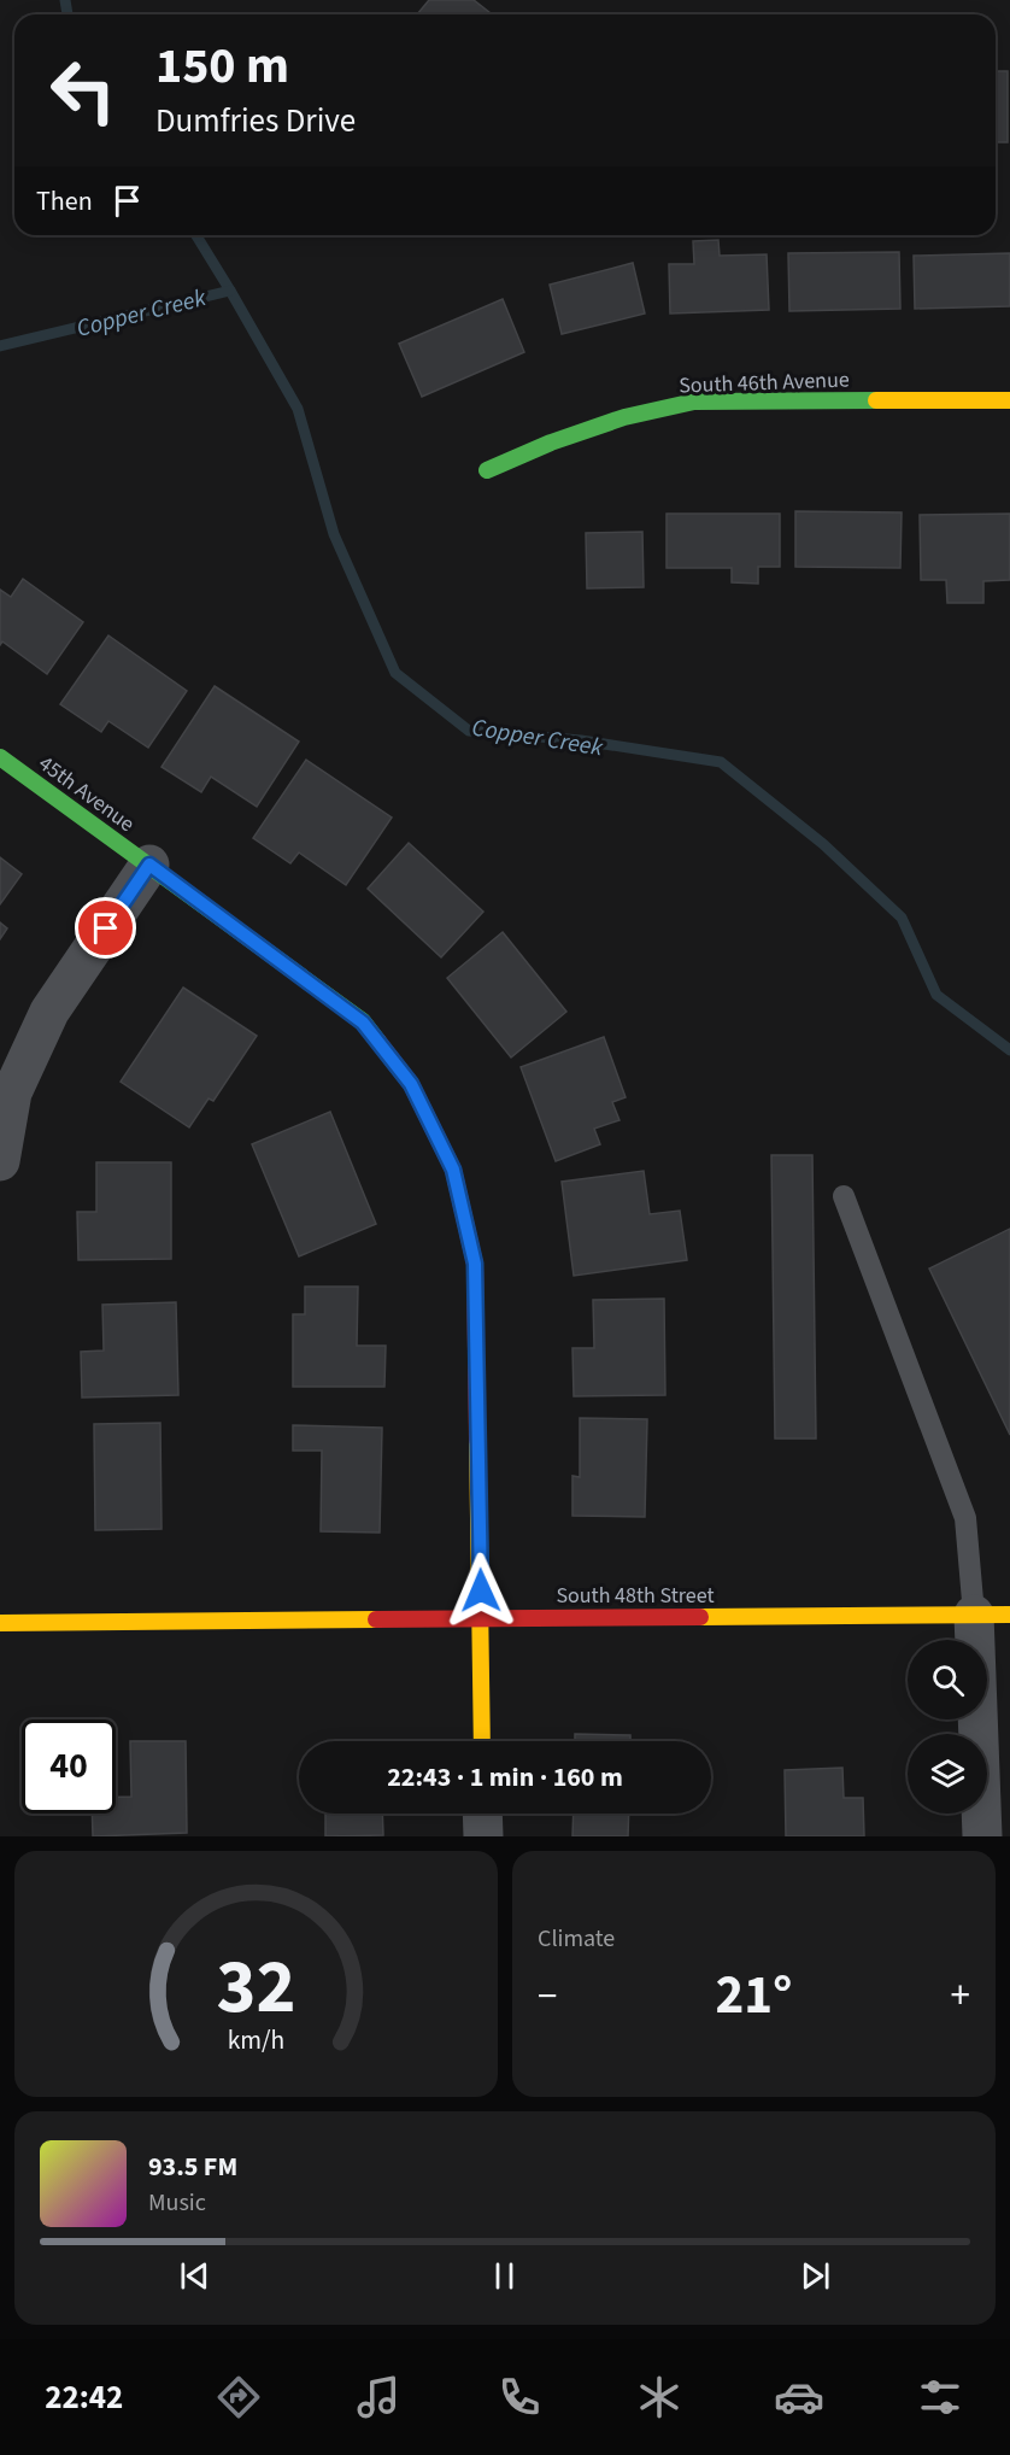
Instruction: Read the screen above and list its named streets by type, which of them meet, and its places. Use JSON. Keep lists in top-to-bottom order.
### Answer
{
  "streets": {
    "street": ["South 46th Avenue", "45th Avenue", "South 48th Street"]
  },
  "crossings": [
    ["45th Avenue", "South 48th Street"]
  ],
  "water": ["Copper Creek"],
  "page": {
    "turn": ["150 m", "Dumfries Drive"],
    "then": "Then",
    "limit": "40",
    "trip": "22:43 · 1 min · 160 m",
    "tile": "Climate",
    "heat": ["−", "21°", "+"],
    "song": ["93.5 FM", "Music"],
    "tabs": "22:42",
    "gauge": ["32", "km/h"]
  }
}
